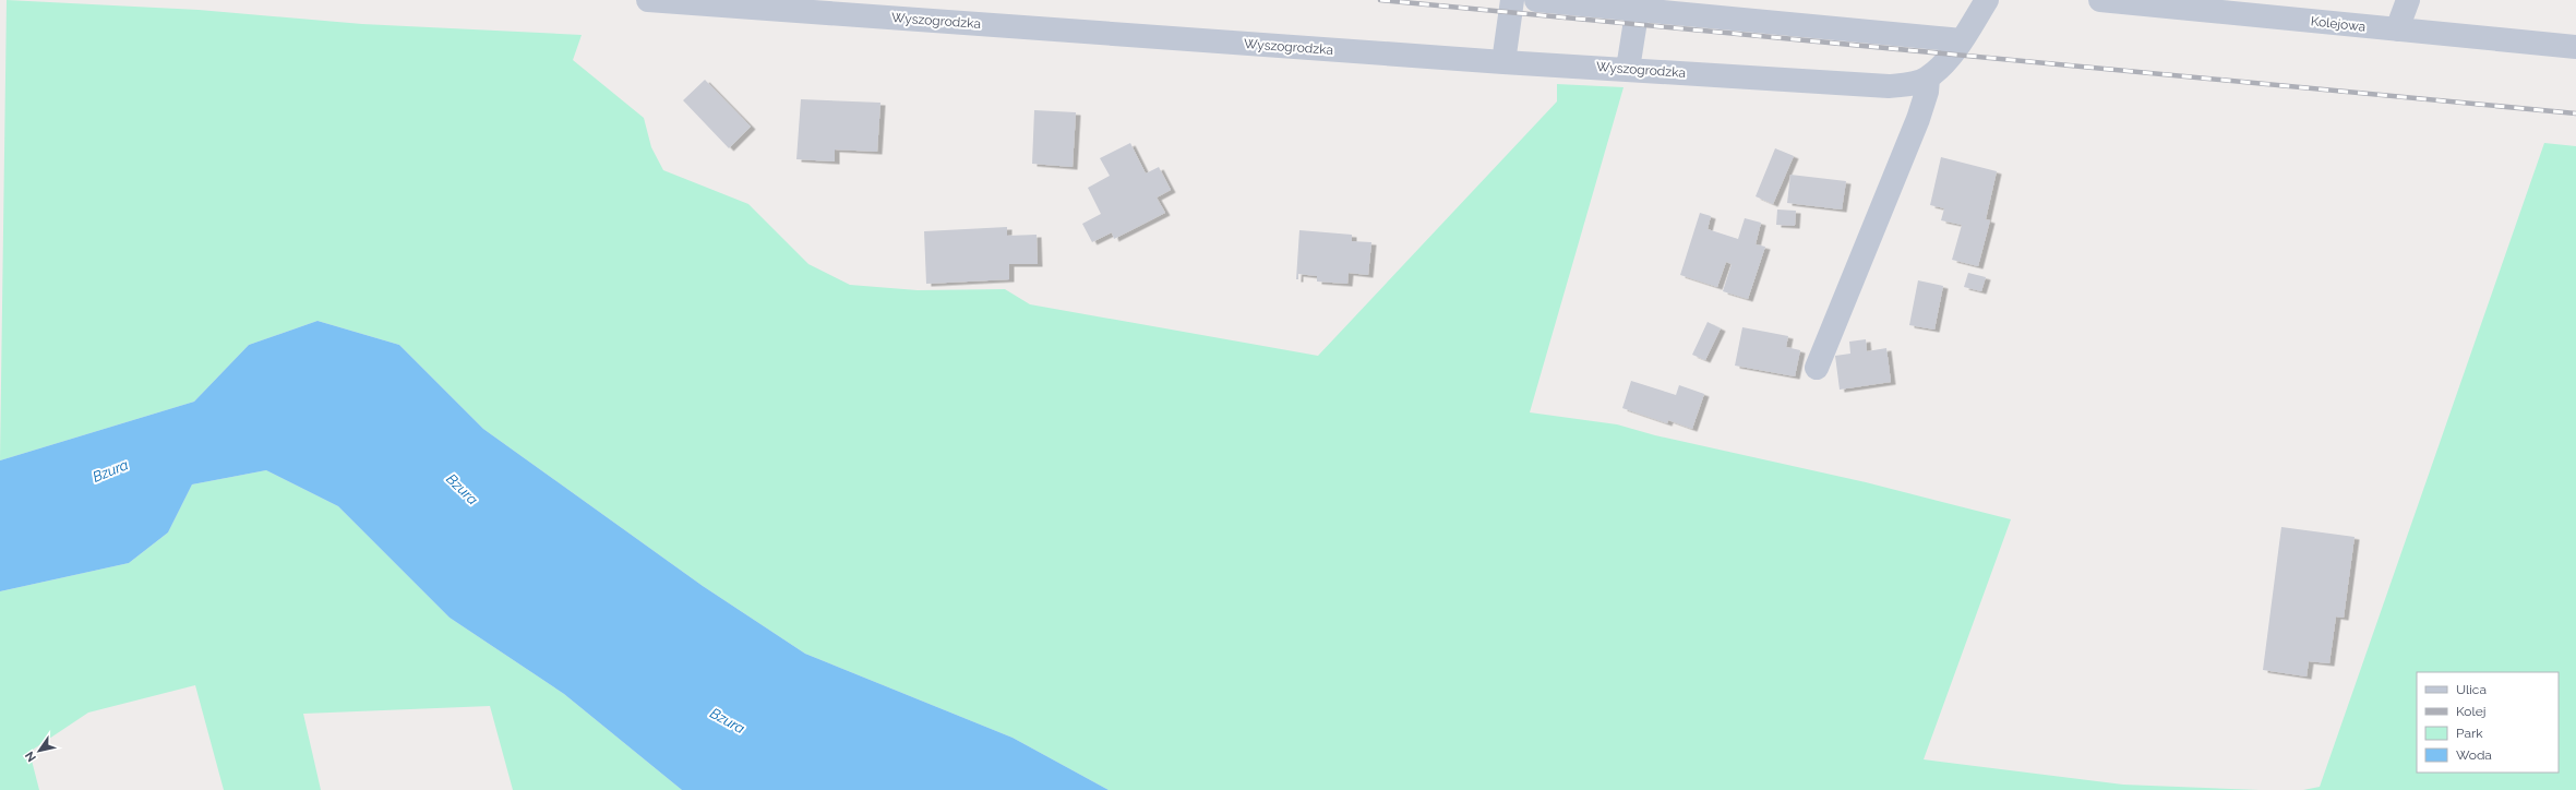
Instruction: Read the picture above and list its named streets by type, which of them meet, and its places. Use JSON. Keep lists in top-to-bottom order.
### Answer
{
  "streets": {
    "street": ["Wyszogrodzka", "Kolejowa"]
  },
  "water": ["Bzura"],
  "legend": [
    "Ulica",
    "Kolej",
    "Park",
    "Woda"
  ],
  "north": "bottom left"
}
